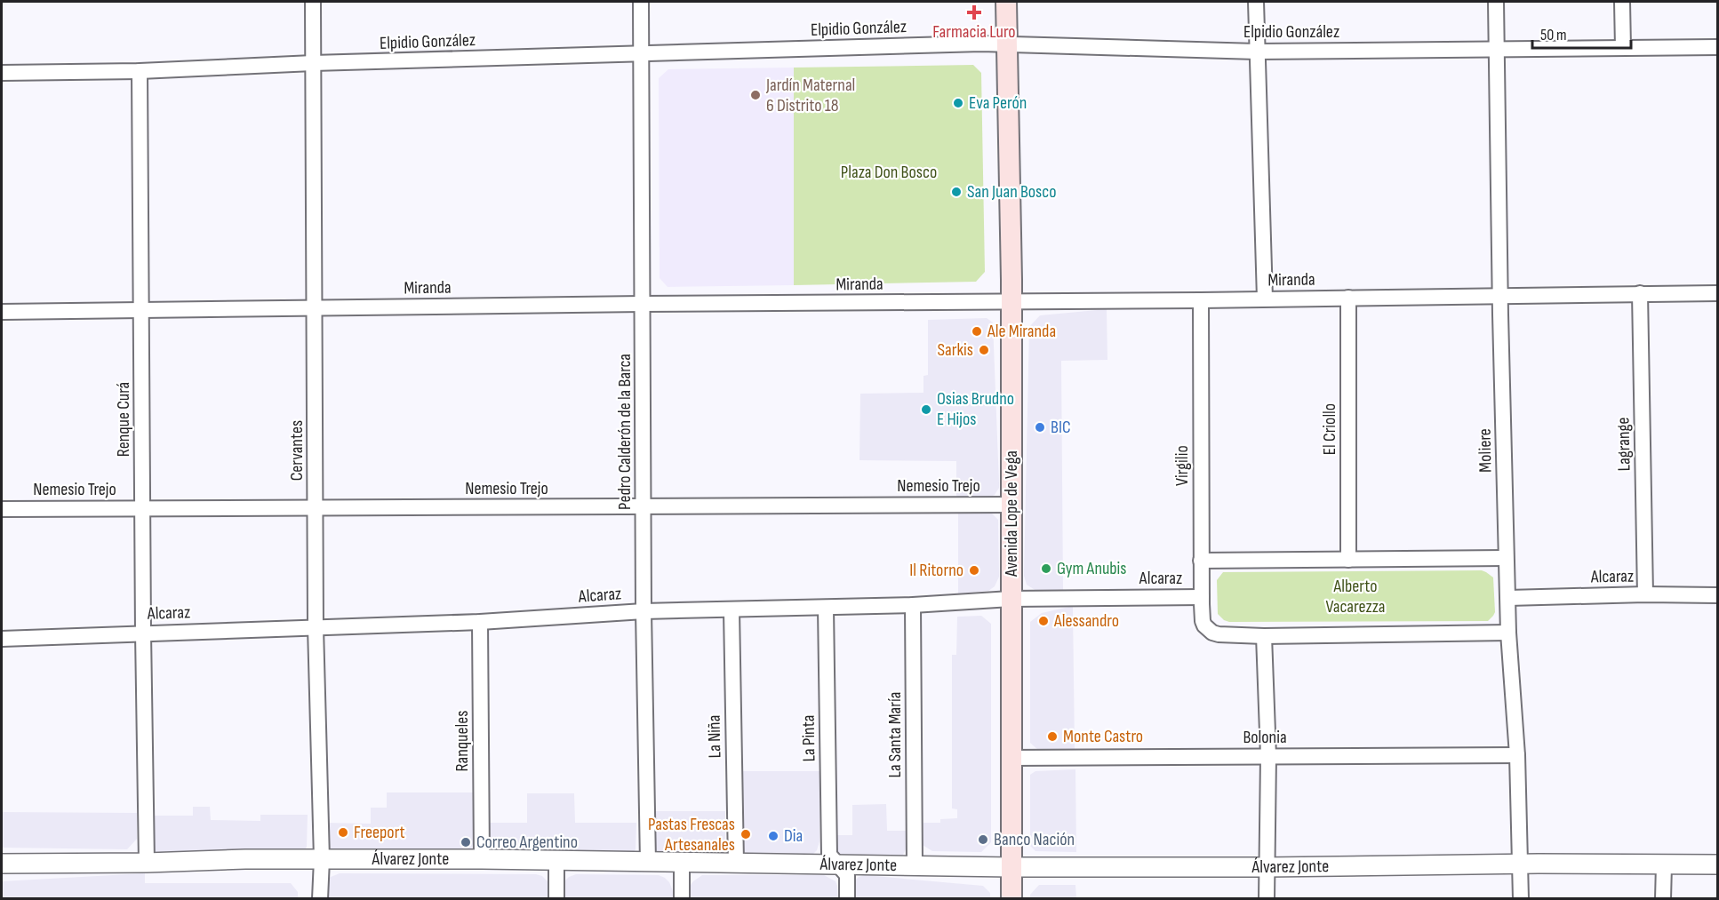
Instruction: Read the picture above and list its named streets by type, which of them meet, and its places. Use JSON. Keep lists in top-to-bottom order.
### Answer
{
  "streets": {
    "main road": ["Avenida Lope de Vega"],
    "street": [
      "Elpidio González",
      "Miranda",
      "Renque Curá",
      "El Criollo",
      "Pedro Calderón de la Barca",
      "Lagrange",
      "Cervantes",
      "Moliere",
      "Virgilio",
      "Nemesio Trejo",
      "Alcaraz",
      "La Santa María",
      "La Niña",
      "Bolonia",
      "La Pinta",
      "Ranqueles",
      "Álvarez Jonte"
    ]
  },
  "crossings": [
    ["Elpidio González", "Renque Curá"],
    ["Elpidio González", "Pedro Calderón de la Barca"],
    ["Elpidio González", "Cervantes"],
    ["Elpidio González", "Moliere"],
    ["Elpidio González", "Avenida Lope de Vega"],
    ["Miranda", "Renque Curá"],
    ["Miranda", "El Criollo"],
    ["Miranda", "Pedro Calderón de la Barca"],
    ["Miranda", "Lagrange"],
    ["Miranda", "Cervantes"],
    ["Miranda", "Moliere"],
    ["Miranda", "Virgilio"],
    ["Miranda", "Avenida Lope de Vega"],
    ["Renque Curá", "Nemesio Trejo"],
    ["Renque Curá", "Alcaraz"],
    ["Renque Curá", "Álvarez Jonte"],
    ["El Criollo", "Alcaraz"],
    ["Pedro Calderón de la Barca", "Nemesio Trejo"],
    ["Pedro Calderón de la Barca", "Alcaraz"],
    ["Pedro Calderón de la Barca", "Álvarez Jonte"],
    ["Lagrange", "Alcaraz"],
    ["Cervantes", "Nemesio Trejo"],
    ["Cervantes", "Alcaraz"],
    ["Cervantes", "Álvarez Jonte"],
    ["Moliere", "Alcaraz"],
    ["Moliere", "Bolonia"],
    ["Moliere", "Álvarez Jonte"],
    ["Virgilio", "Alcaraz"],
    ["Nemesio Trejo", "Avenida Lope de Vega"],
    ["Avenida Lope de Vega", "Alcaraz"],
    ["Avenida Lope de Vega", "Bolonia"],
    ["Avenida Lope de Vega", "Álvarez Jonte"],
    ["Alcaraz", "La Santa María"],
    ["Alcaraz", "La Niña"],
    ["Alcaraz", "La Pinta"],
    ["Alcaraz", "Ranqueles"],
    ["La Santa María", "Álvarez Jonte"],
    ["La Niña", "Álvarez Jonte"],
    ["La Pinta", "Álvarez Jonte"],
    ["Ranqueles", "Álvarez Jonte"]
  ],
  "parks": ["Plaza Don Bosco", "Alberto Vacarezza"],
  "places": {
    "health": ["Farmacia Luro"],
    "other": [
      "Jardín Maternal 6 Distrito 18",
      "Eva Perón",
      "San Juan Bosco",
      "Ale Miranda",
      "Sarkis",
      "Osias Brudno E Hijos",
      "BIC",
      "Gym Anubis",
      "Il Ritorno",
      "Alessandro",
      "Monte Castro",
      "Freeport",
      "Pastas Frescas Artesanales",
      "Dia",
      "Banco Nación",
      "Correo Argentino"
    ]
  },
  "scale_bar": "50 m"
}
